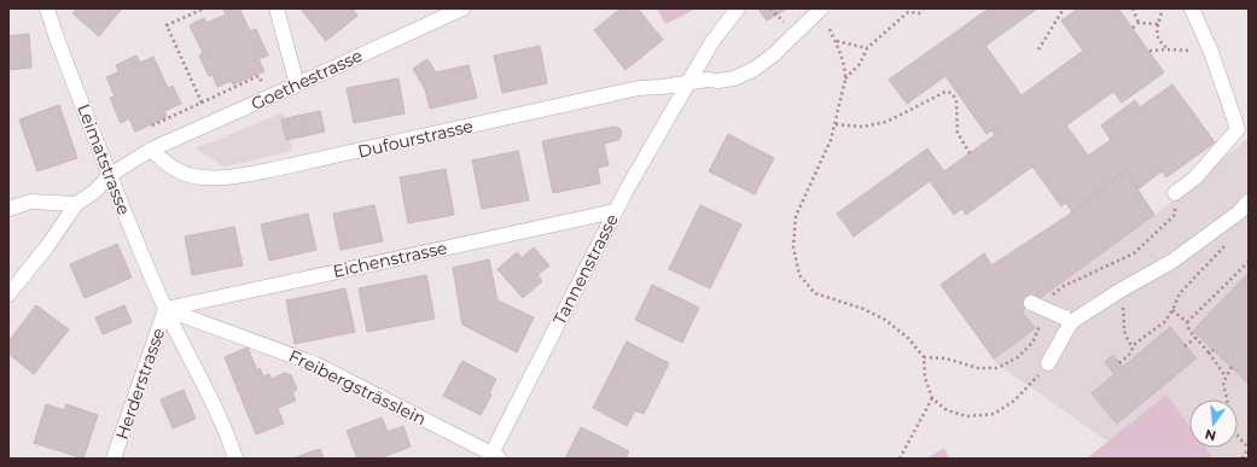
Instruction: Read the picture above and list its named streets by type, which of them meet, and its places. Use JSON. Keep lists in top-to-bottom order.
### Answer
{
  "streets": {
    "street": [
      "Goethestrasse",
      "Dufourstrasse",
      "Leimatstrasse",
      "Eichenstrasse",
      "Tannenstrasse",
      "Herderstrasse",
      "Freibergsträsslein"
    ]
  },
  "crossings": [
    ["Goethestrasse", "Dufourstrasse"],
    ["Dufourstrasse", "Tannenstrasse"],
    ["Leimatstrasse", "Eichenstrasse"],
    ["Leimatstrasse", "Herderstrasse"],
    ["Leimatstrasse", "Freibergsträsslein"],
    ["Eichenstrasse", "Tannenstrasse"],
    ["Eichenstrasse", "Herderstrasse"],
    ["Eichenstrasse", "Freibergsträsslein"],
    ["Tannenstrasse", "Freibergsträsslein"],
    ["Herderstrasse", "Freibergsträsslein"]
  ],
  "north": "bottom"
}
